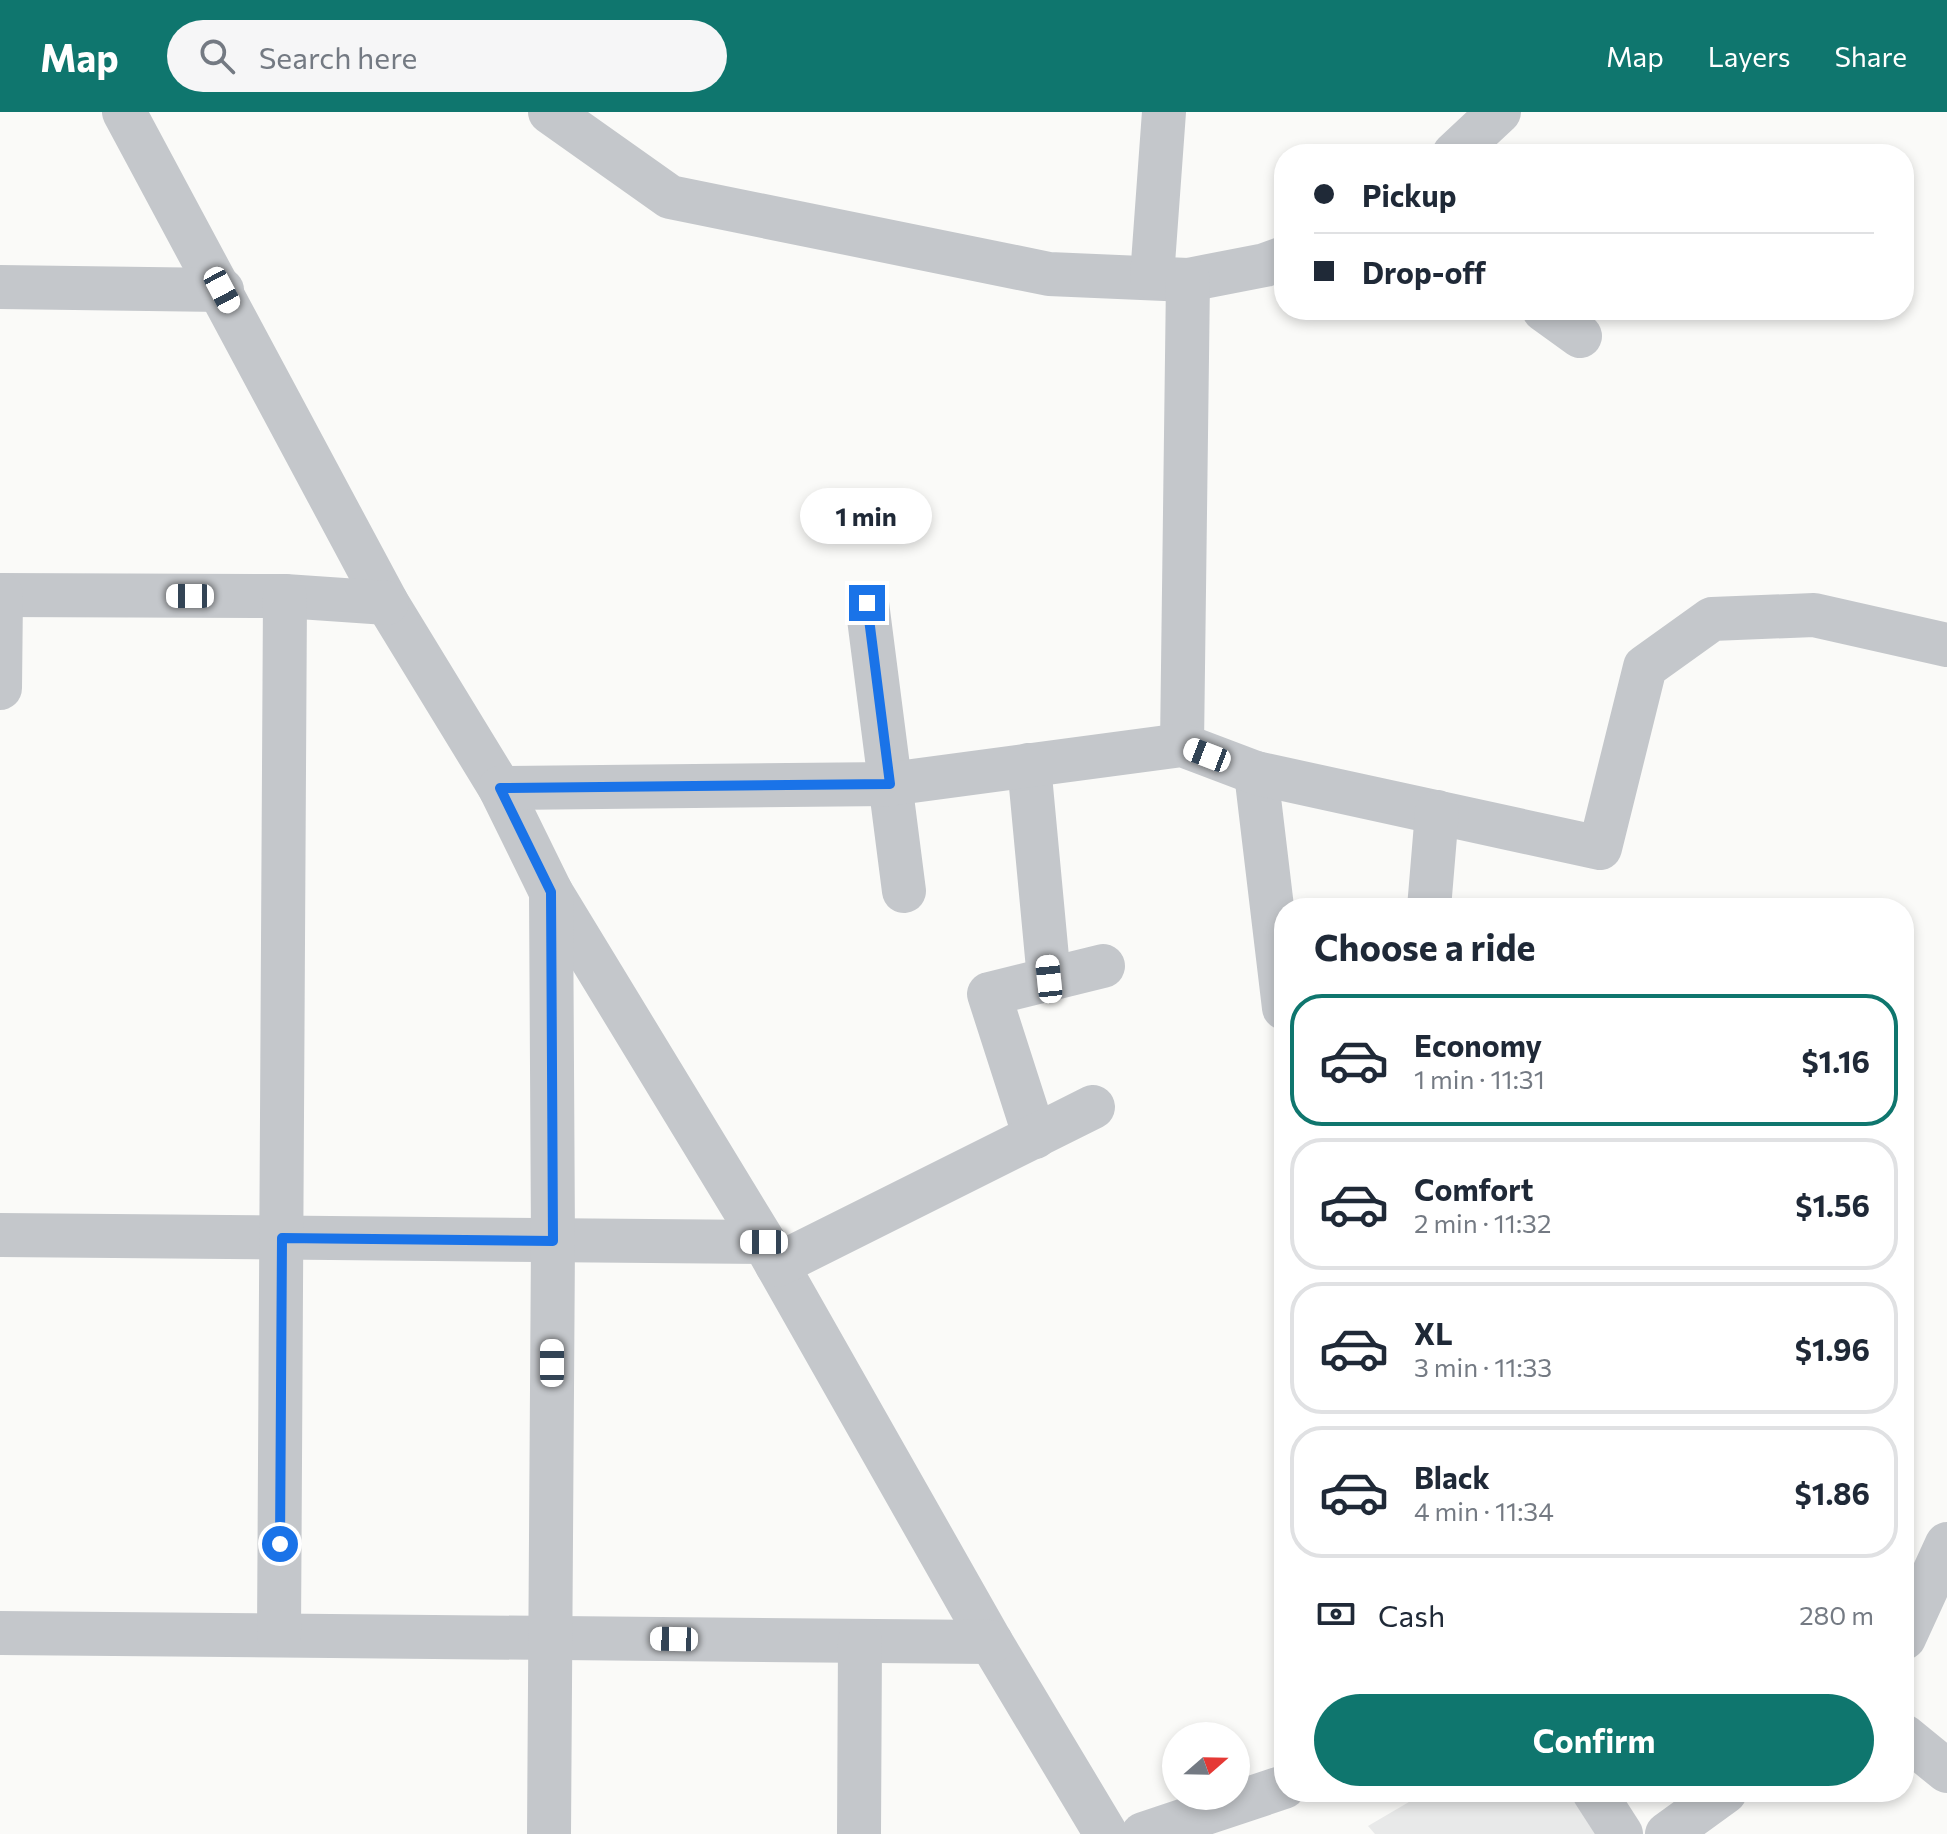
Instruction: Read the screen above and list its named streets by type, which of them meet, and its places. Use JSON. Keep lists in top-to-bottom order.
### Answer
{
  "north": "right",
  "page": {
    "header": "Map",
    "search": "Search here",
    "nav": ["Map", "Layers", "Share"],
    "banner": ["Pickup", "Drop-off"],
    "bubble": "1 min",
    "heading": "Choose a ride",
    "list": [
      {
        "name": "Economy",
        "note": "1 min · 11:31",
        "value": "$1.16"
      },
      {
        "name": "Comfort",
        "note": "2 min · 11:32",
        "value": "$1.56"
      },
      {
        "name": "XL",
        "note": "3 min · 11:33",
        "value": "$1.96"
      },
      {
        "name": "Black",
        "note": "4 min · 11:34",
        "value": "$1.86"
      }
    ],
    "pay": ["Cash", "280 m"],
    "buttons": "Confirm"
  }
}
